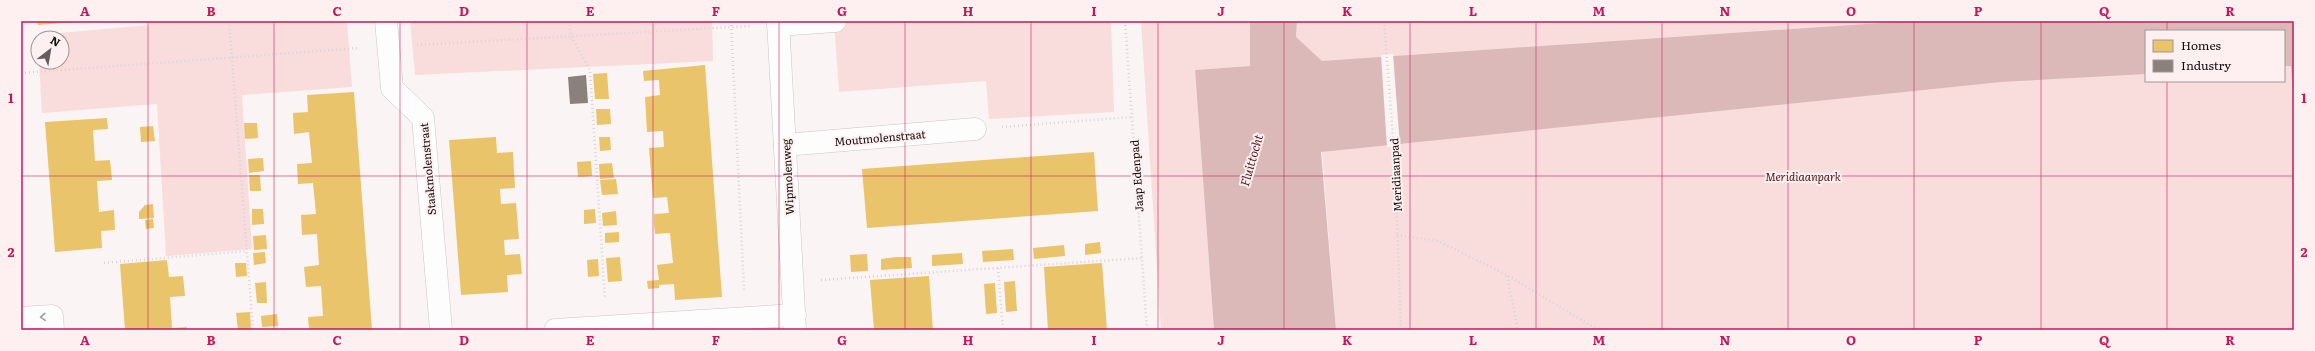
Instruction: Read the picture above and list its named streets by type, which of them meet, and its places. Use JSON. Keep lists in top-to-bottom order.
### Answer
{
  "streets": {
    "street": ["Moutmolenstraat", "Staakmolenstraat", "Wipmolenweg"],
    "path": ["Meridiaanpad", "Jaap Edenpad"]
  },
  "crossings": [
    ["Moutmolenstraat", "Wipmolenweg"]
  ],
  "water": ["Fluittocht"],
  "parks": ["Meridiaanpark"],
  "legend": ["Homes", "Industry"],
  "north": "top right",
  "grid": {
    "columns": [
      "A",
      "B",
      "C",
      "D",
      "E",
      "F",
      "G",
      "H",
      "I",
      "J",
      "K",
      "L",
      "M",
      "N",
      "O",
      "P",
      "Q",
      "R"
    ],
    "rows": ["1", "2"]
  }
}
